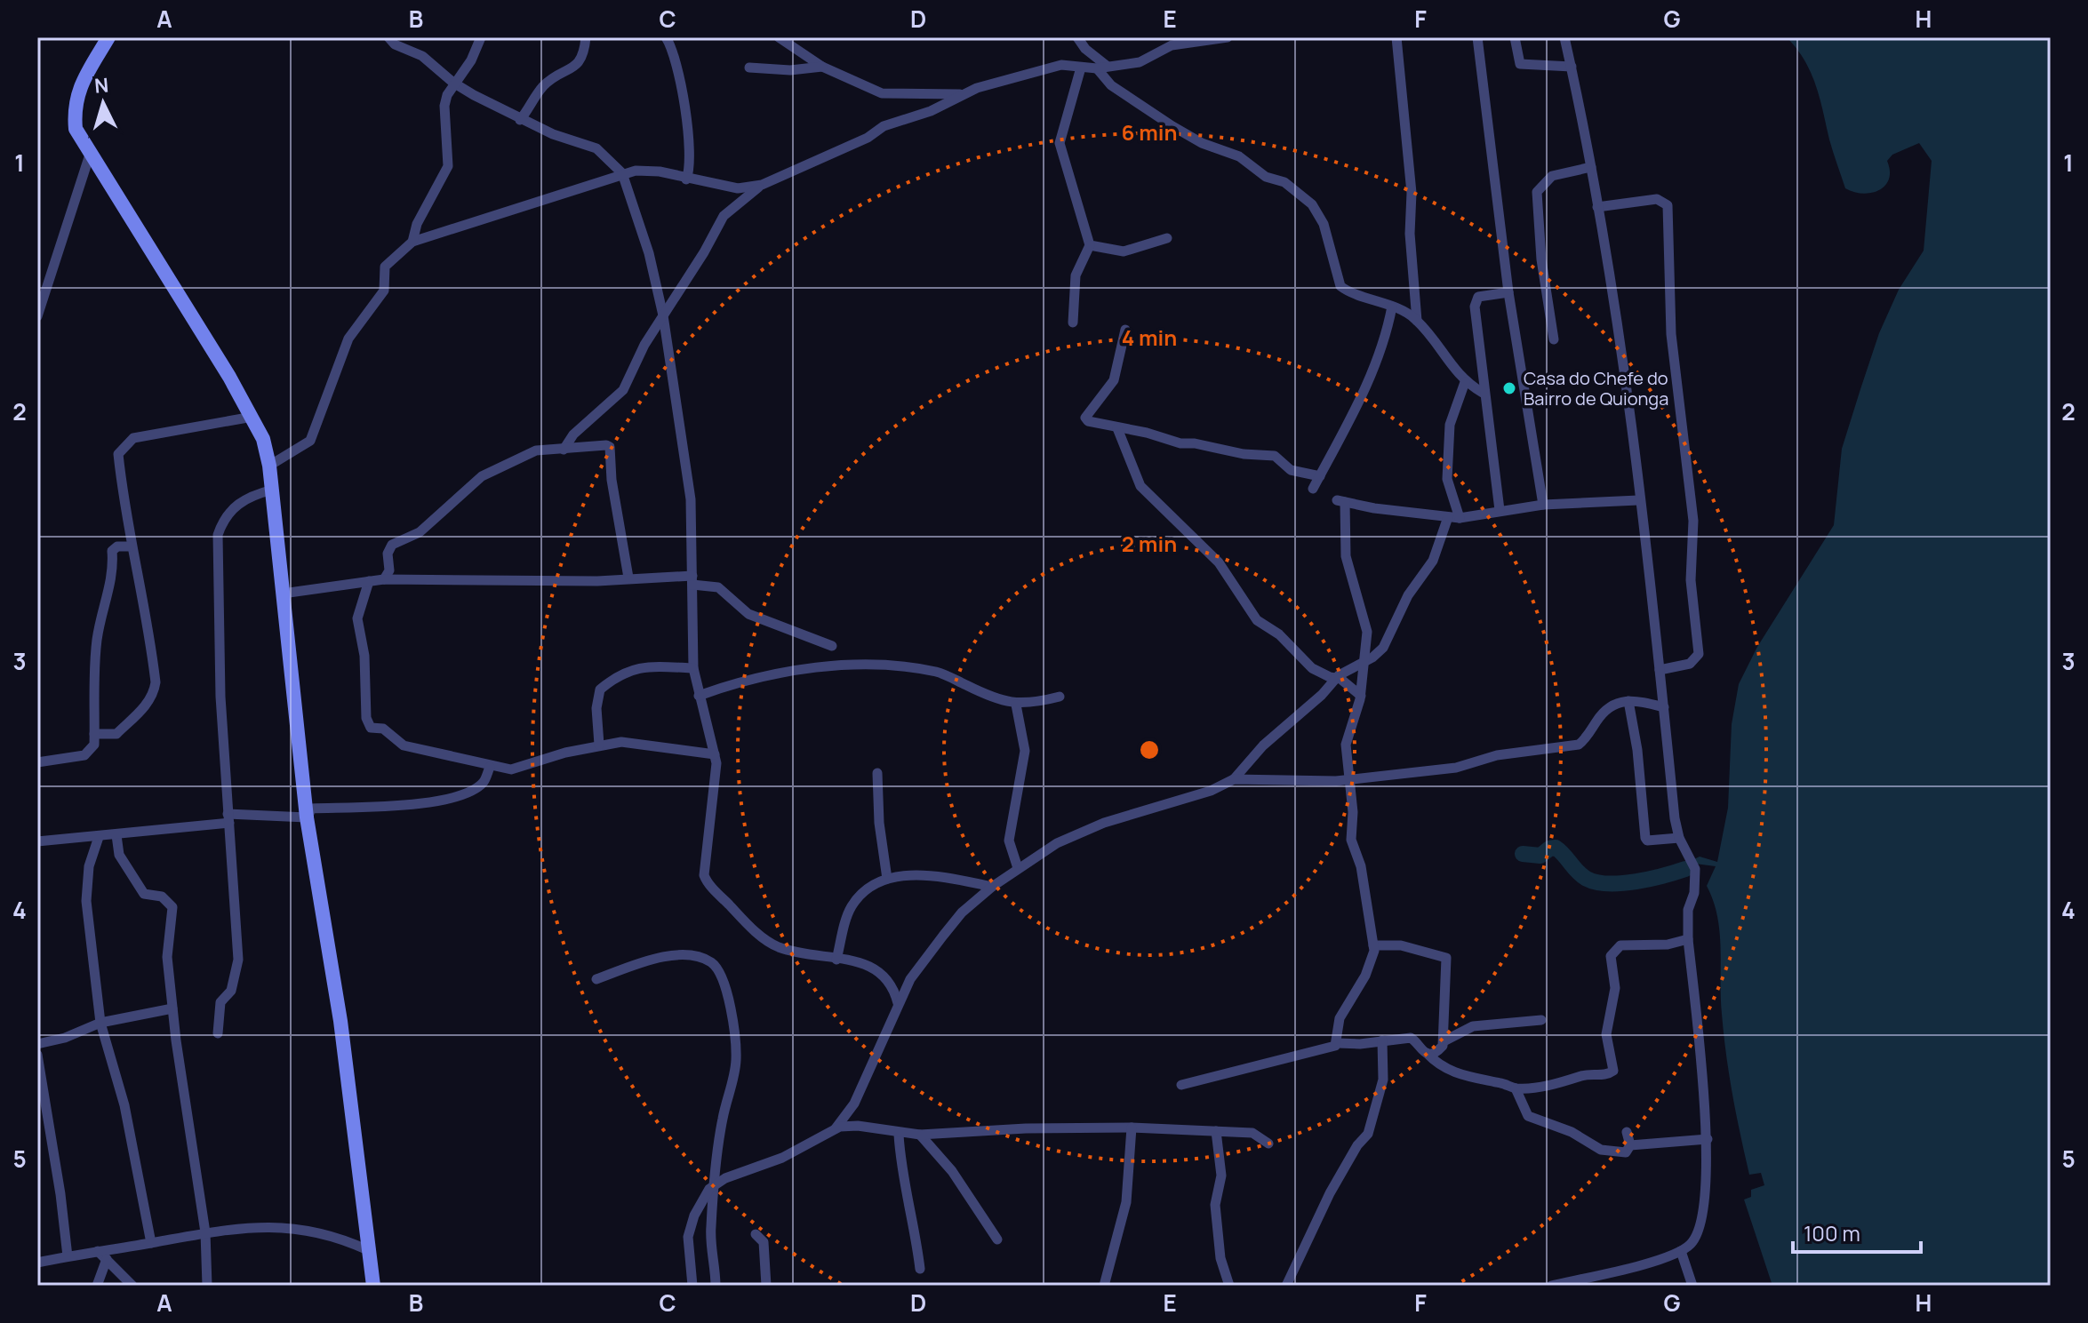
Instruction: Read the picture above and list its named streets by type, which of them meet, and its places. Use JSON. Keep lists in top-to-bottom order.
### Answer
{
  "places": ["Casa do Chefe do Bairro de Quionga"],
  "scale_bar": "100 m",
  "north": "top",
  "grid": {
    "columns": [
      "A",
      "B",
      "C",
      "D",
      "E",
      "F",
      "G",
      "H"
    ],
    "rows": [
      "1",
      "2",
      "3",
      "4",
      "5"
    ]
  },
  "rings": ["6 min", "4 min", "2 min"]
}
